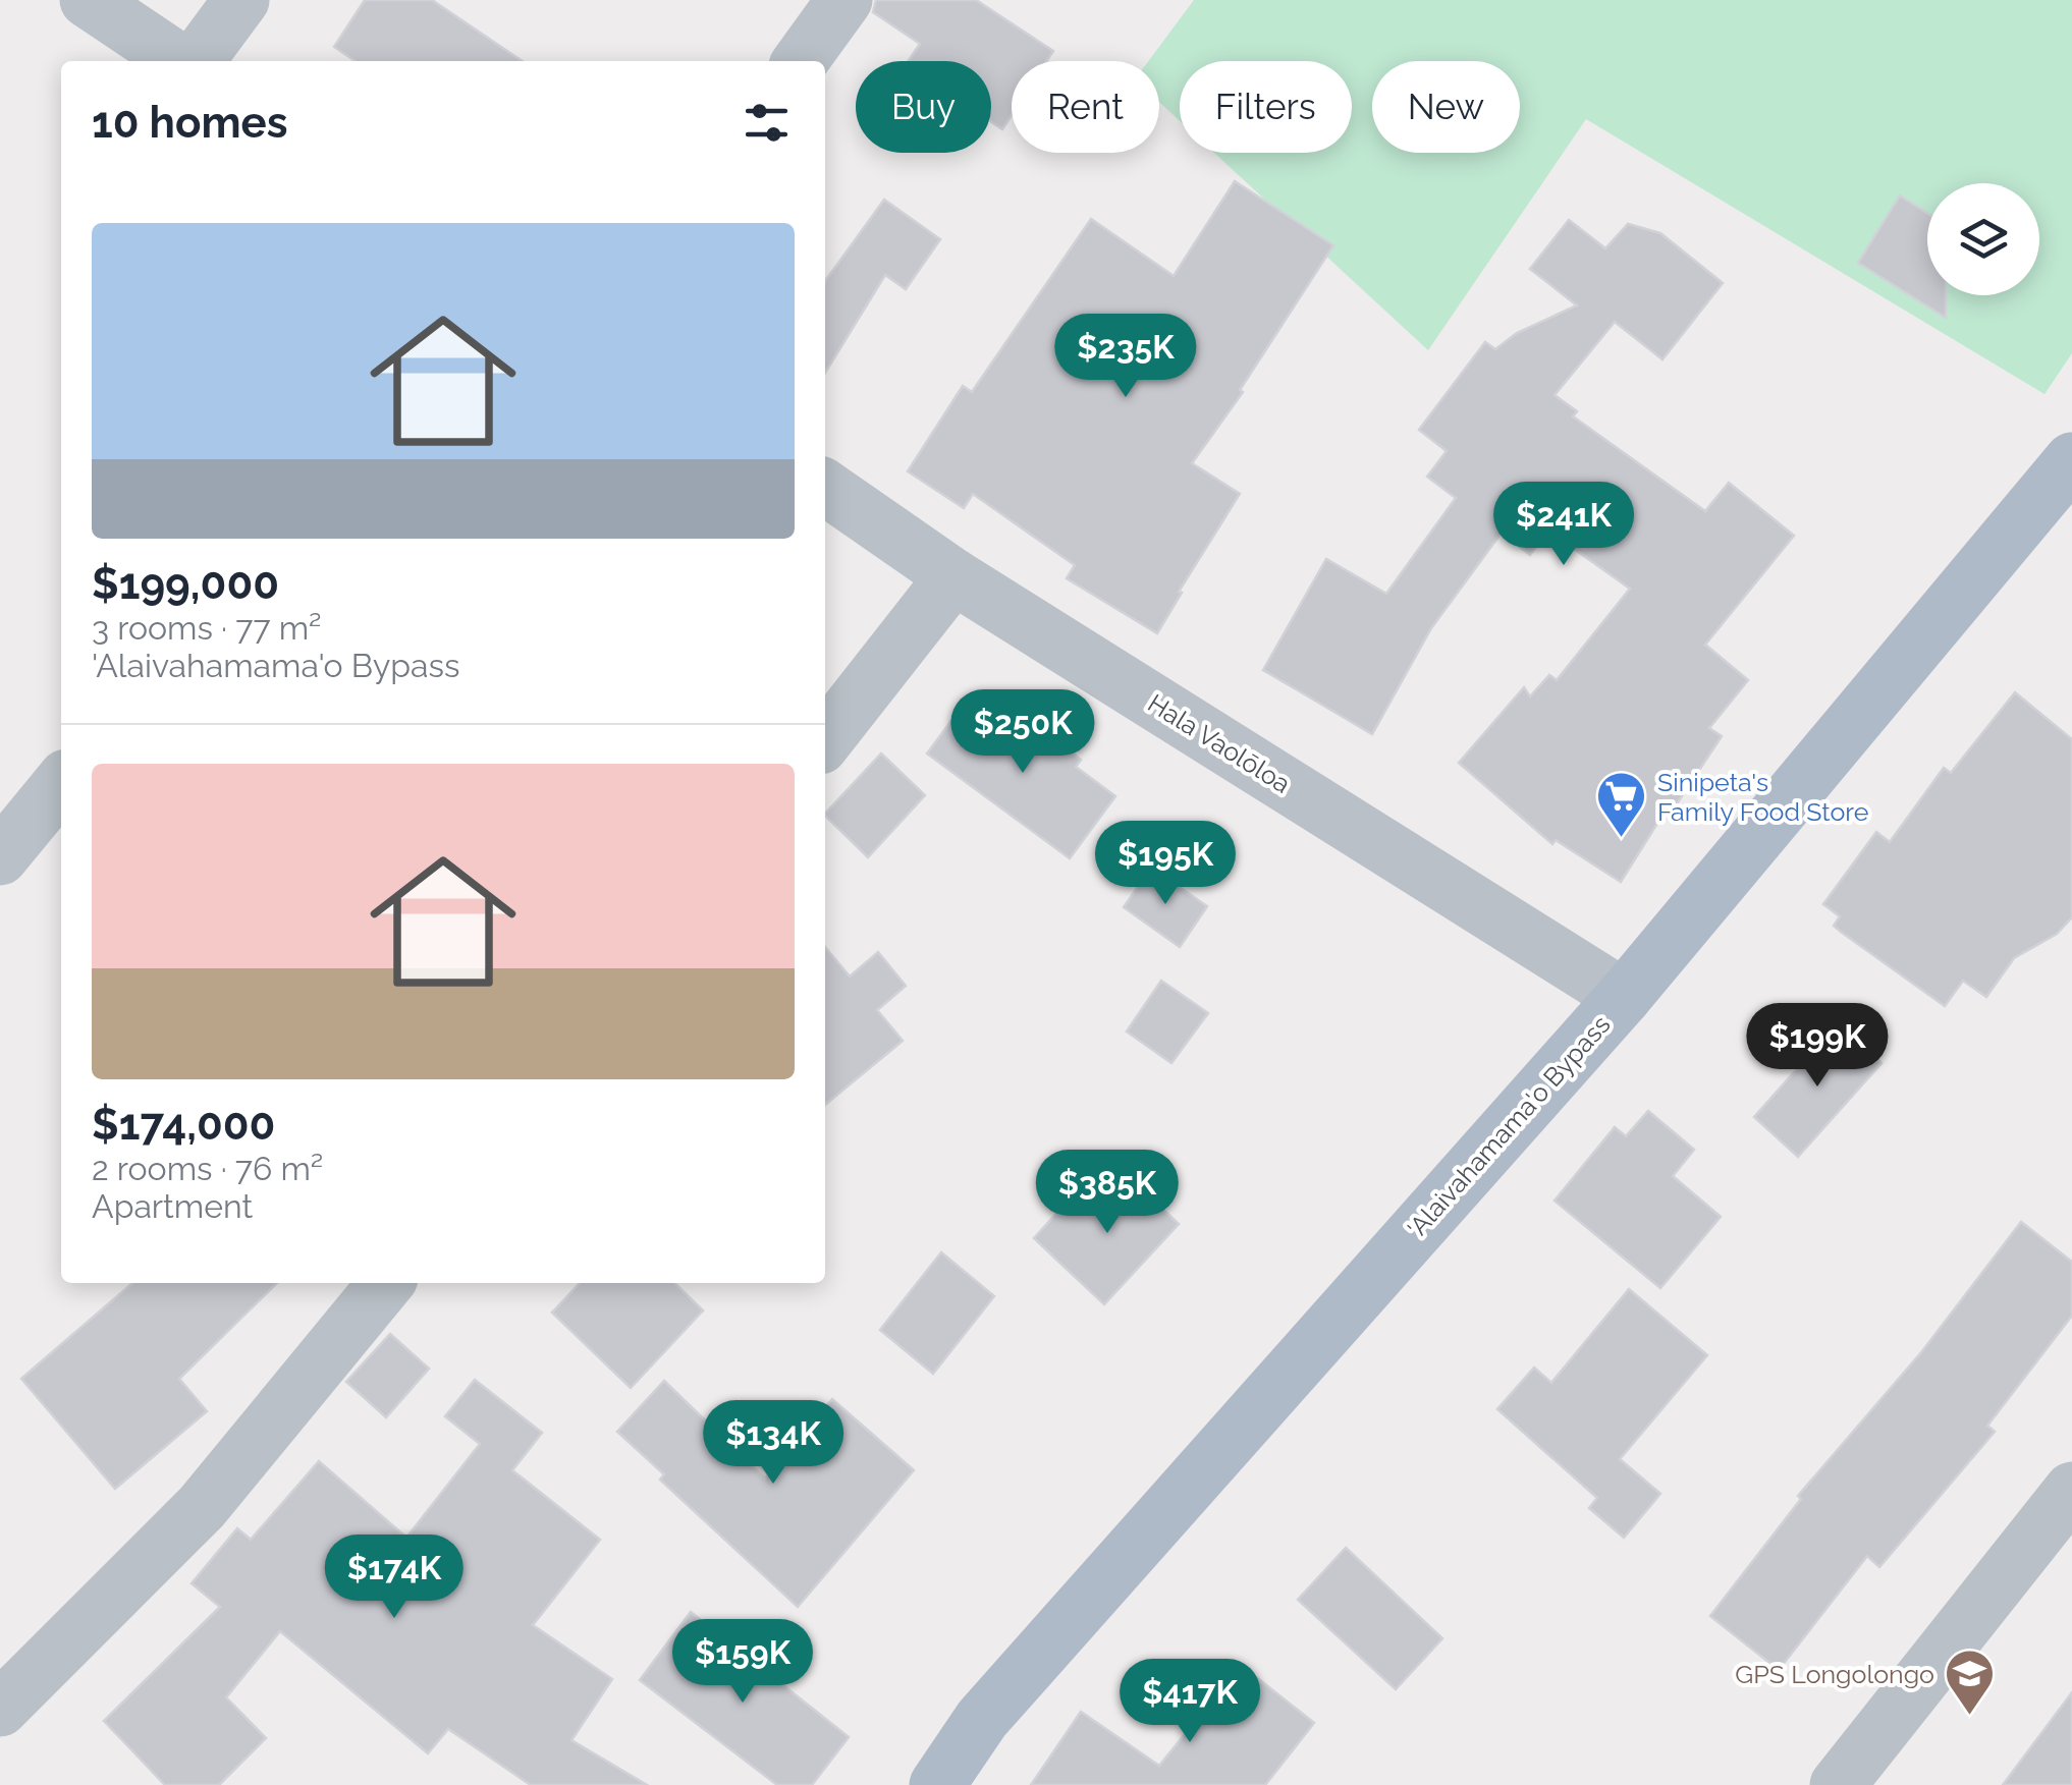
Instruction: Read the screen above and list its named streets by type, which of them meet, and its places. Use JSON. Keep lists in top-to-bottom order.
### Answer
{
  "streets": {
    "main road": ["'Alaivahamama'o Bypass"],
    "street": ["Hala Vaolōloa"]
  },
  "crossings": [
    ["Hala Vaolōloa", "'Alaivahamama'o Bypass"]
  ],
  "places": {
    "supermarket": ["Sinipeta's Family Food Store"],
    "school or university": ["GPS Longolongo"]
  },
  "page": {
    "chip": [
      "Buy",
      "Rent",
      "Filters",
      "New"
    ],
    "heading": "10 homes",
    "list": [
      {
        "name": "$199,000",
        "note": "3 rooms · 77 m² · 'Alaivahamama'o Bypass"
      },
      {
        "name": "$174,000",
        "note": "2 rooms · 76 m² · Apartment"
      }
    ],
    "price": [
      "$235K",
      "$241K",
      "$250K",
      "$195K",
      "$199K",
      "$385K",
      "$134K",
      "$174K",
      "$159K",
      "$417K"
    ]
  }
}
